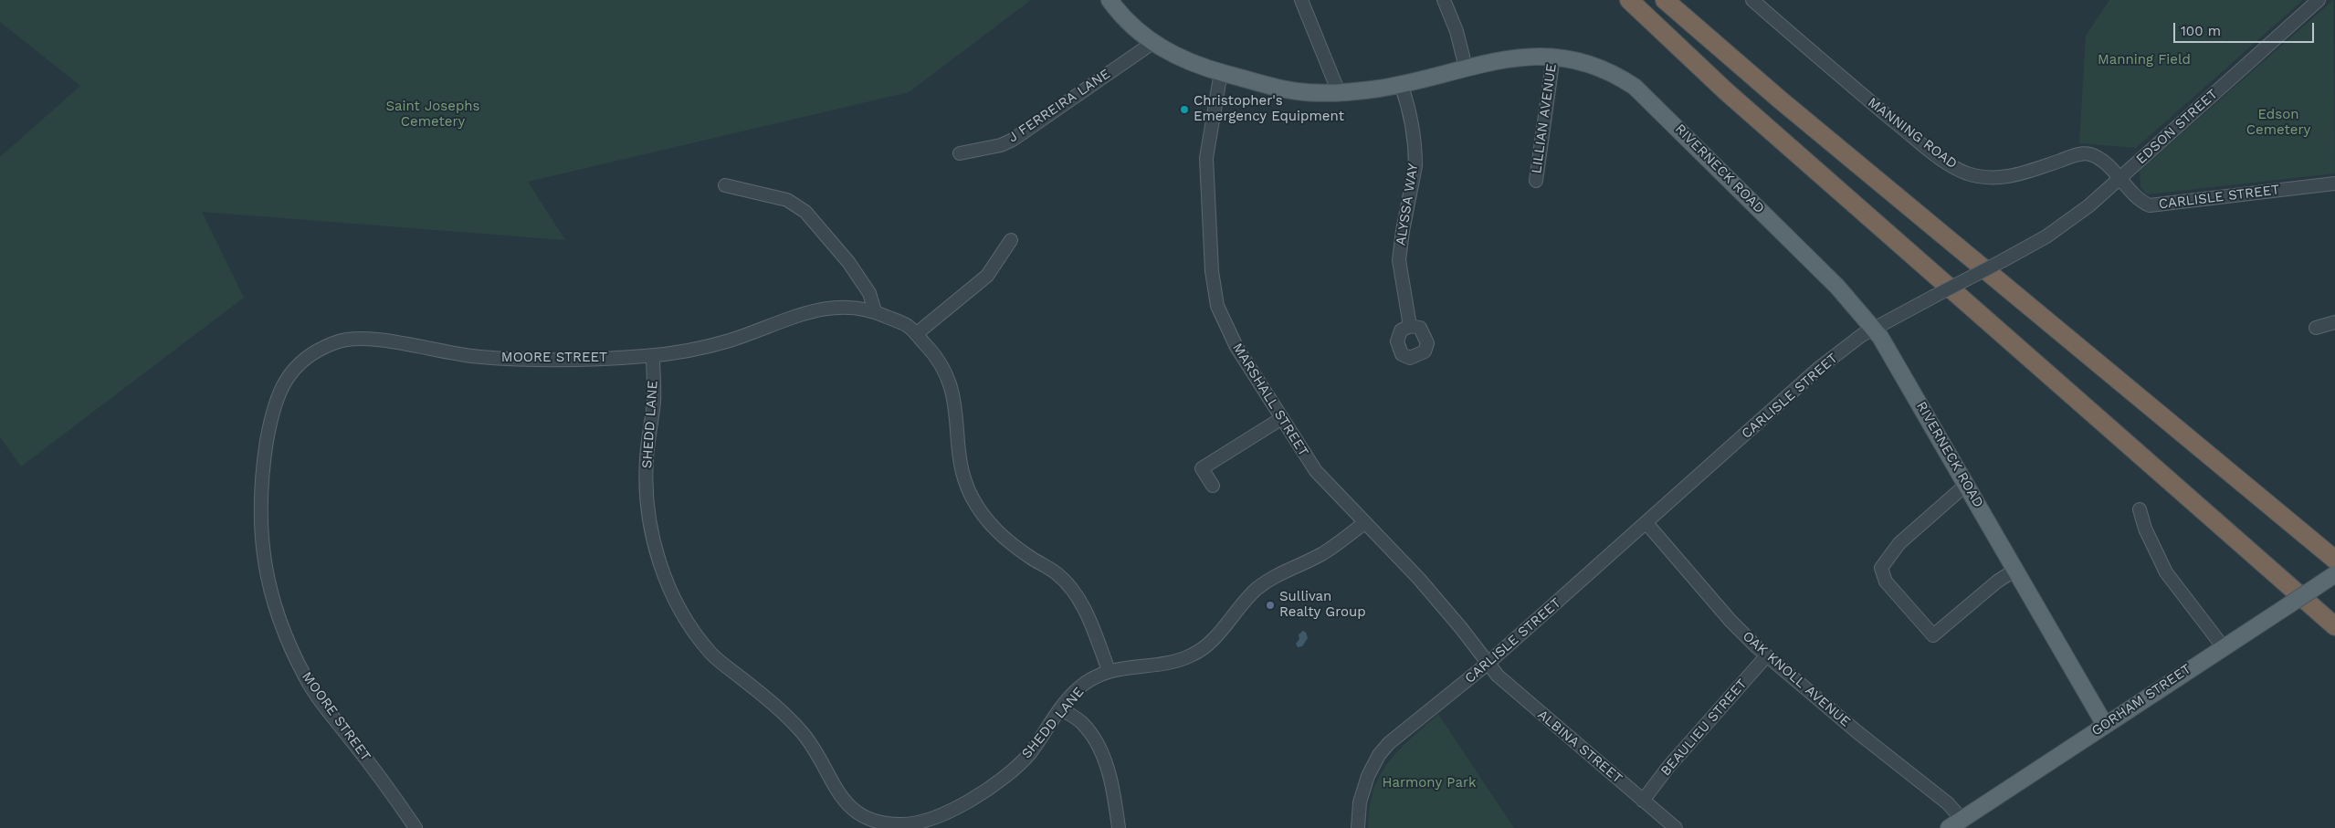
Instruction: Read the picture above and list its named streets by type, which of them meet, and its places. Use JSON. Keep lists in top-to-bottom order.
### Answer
{
  "streets": {
    "main road": ["RIVERNECK ROAD", "GORHAM STREET"],
    "street": [
      "J FERREIRA LANE",
      "LILLIAN AVENUE",
      "EDSON STREET",
      "MANNING ROAD",
      "CARLISLE STREET",
      "ALYSSA WAY",
      "MOORE STREET",
      "MARSHALL STREET",
      "SHEDD LANE",
      "OAK KNOLL AVENUE",
      "BEAULIEU STREET",
      "ALBINA STREET"
    ]
  },
  "crossings": [
    ["J FERREIRA LANE", "RIVERNECK ROAD"],
    ["LILLIAN AVENUE", "RIVERNECK ROAD"],
    ["EDSON STREET", "MANNING ROAD"],
    ["EDSON STREET", "CARLISLE STREET"],
    ["MANNING ROAD", "CARLISLE STREET"],
    ["RIVERNECK ROAD", "CARLISLE STREET"],
    ["RIVERNECK ROAD", "ALYSSA WAY"],
    ["RIVERNECK ROAD", "MARSHALL STREET"],
    ["RIVERNECK ROAD", "GORHAM STREET"],
    ["CARLISLE STREET", "MARSHALL STREET"],
    ["CARLISLE STREET", "OAK KNOLL AVENUE"],
    ["CARLISLE STREET", "ALBINA STREET"],
    ["MOORE STREET", "SHEDD LANE"],
    ["MARSHALL STREET", "SHEDD LANE"],
    ["MARSHALL STREET", "ALBINA STREET"],
    ["OAK KNOLL AVENUE", "GORHAM STREET"],
    ["OAK KNOLL AVENUE", "BEAULIEU STREET"],
    ["BEAULIEU STREET", "ALBINA STREET"]
  ],
  "parks": [
    "Manning Field",
    "Saint Josephs Cemetery",
    "Edson Cemetery",
    "Harmony Park"
  ],
  "places": ["Christopher's Emergency Equipment", "Sullivan Realty Group"],
  "scale_bar": "100 m"
}
